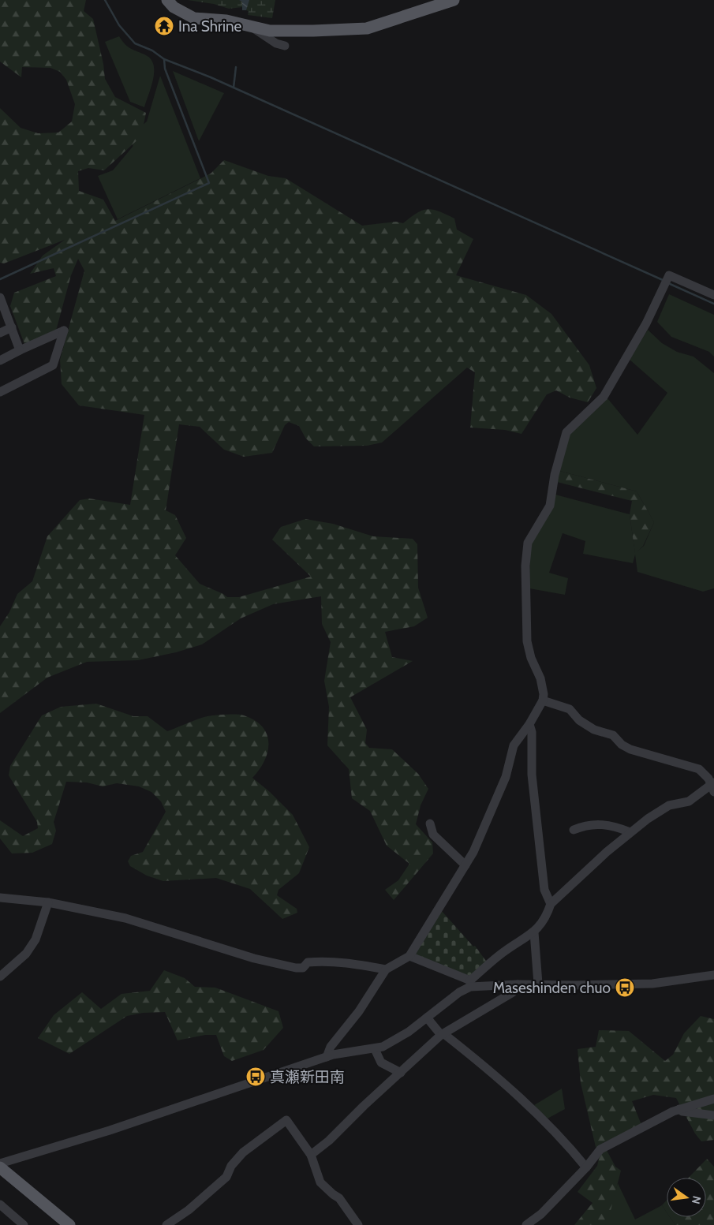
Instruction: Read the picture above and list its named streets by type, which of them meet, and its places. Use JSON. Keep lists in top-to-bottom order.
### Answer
{
  "places": {
    "temple": ["Ina Shrine"],
    "bus stop": ["Maseshinden chuo", "真瀬新田南"]
  },
  "north": "right"
}
